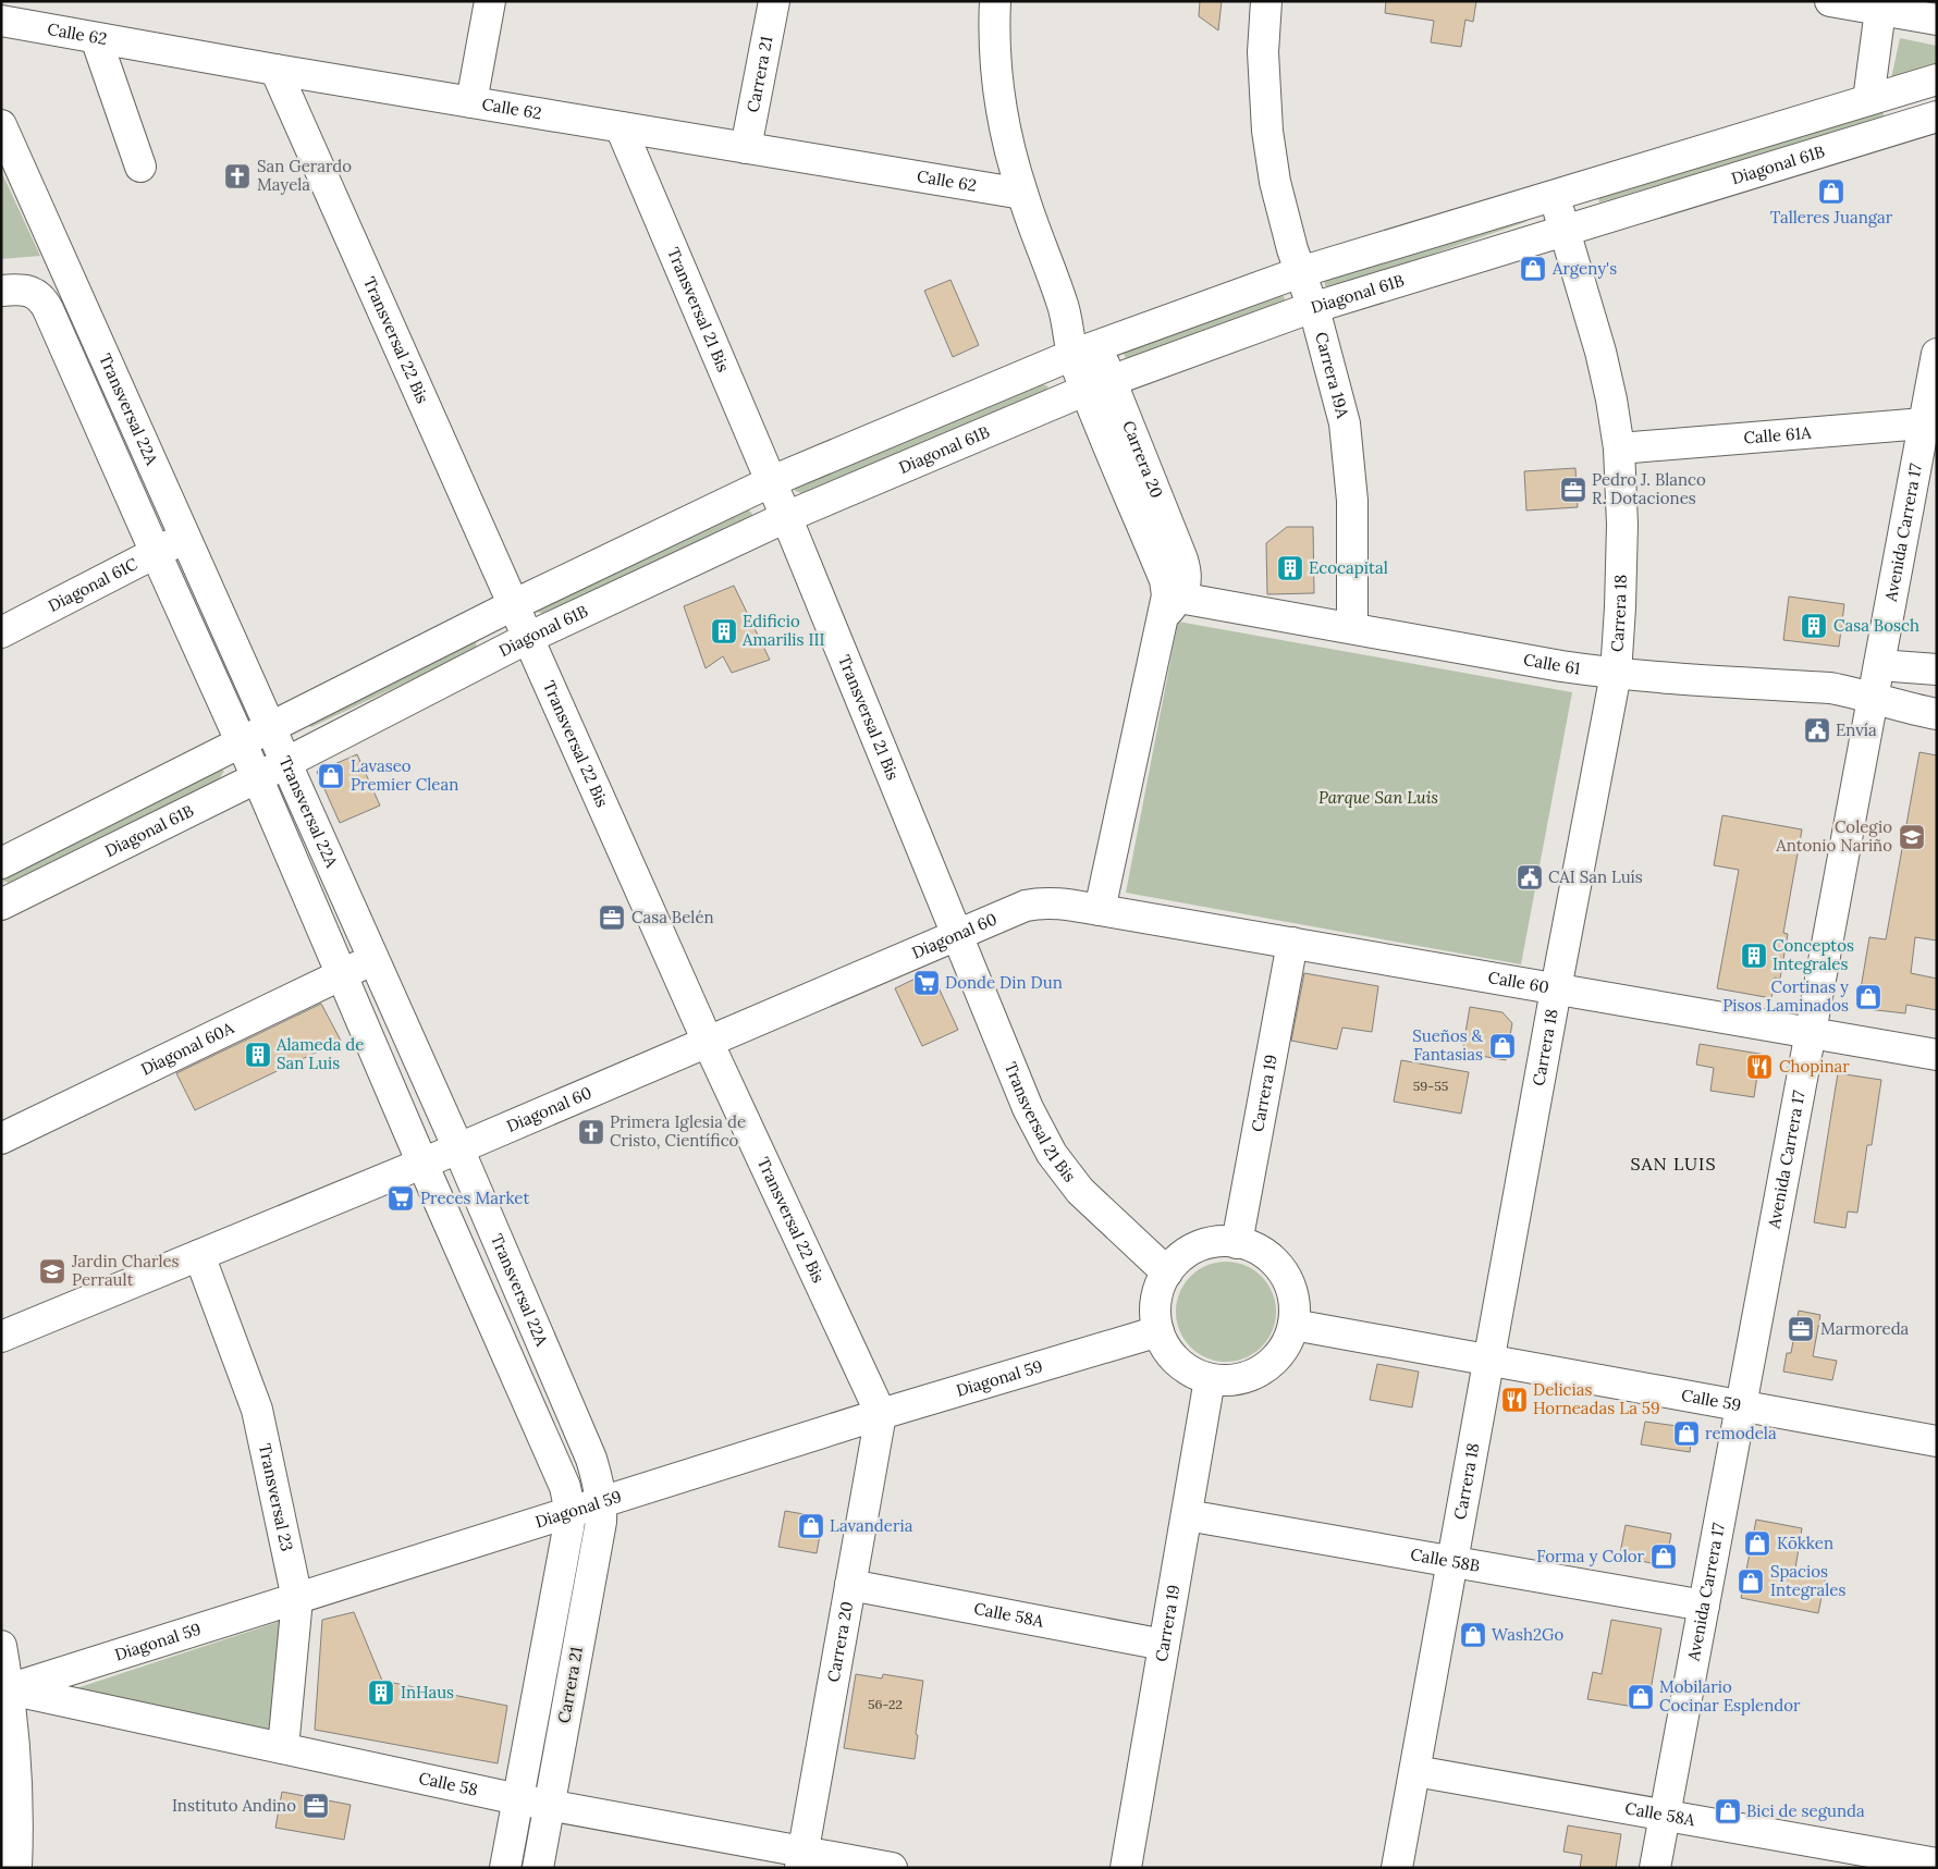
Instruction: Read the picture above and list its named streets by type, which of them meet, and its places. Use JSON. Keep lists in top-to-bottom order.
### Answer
{
  "streets": {
    "street": [
      "Calle 62",
      "Carrera 21",
      "Diagonal 61B",
      "Transversal 21 Bis",
      "Transversal 22 Bis",
      "Carrera 19A",
      "Transversal 22A",
      "Calle 61A",
      "Carrera 20",
      "Avenida Carrera 17",
      "Diagonal 61C",
      "Carrera 18",
      "Calle 61",
      "Diagonal 60",
      "Calle 60",
      "Diagonal 60A",
      "Carrera 19",
      "Diagonal 59",
      "Calle 59",
      "Transversal 23",
      "Calle 58B",
      "Calle 58A",
      "Calle 58"
    ]
  },
  "crossings": [
    ["Calle 62", "Carrera 21"],
    ["Calle 62", "Transversal 21 Bis"],
    ["Calle 62", "Transversal 22 Bis"],
    ["Calle 62", "Carrera 20"],
    ["Carrera 21", "Transversal 22A"],
    ["Carrera 21", "Diagonal 59"],
    ["Carrera 21", "Calle 58"],
    ["Diagonal 61B", "Transversal 21 Bis"],
    ["Diagonal 61B", "Transversal 22 Bis"],
    ["Diagonal 61B", "Carrera 19A"],
    ["Diagonal 61B", "Transversal 22A"],
    ["Diagonal 61B", "Carrera 20"],
    ["Diagonal 61B", "Carrera 18"],
    ["Transversal 21 Bis", "Diagonal 60"],
    ["Transversal 21 Bis", "Carrera 19"],
    ["Transversal 21 Bis", "Diagonal 59"],
    ["Transversal 21 Bis", "Calle 59"],
    ["Transversal 22 Bis", "Carrera 20"],
    ["Transversal 22 Bis", "Diagonal 60"],
    ["Transversal 22 Bis", "Diagonal 59"],
    ["Carrera 19A", "Calle 61"],
    ["Transversal 22A", "Diagonal 61C"],
    ["Transversal 22A", "Diagonal 60"],
    ["Transversal 22A", "Diagonal 60A"],
    ["Transversal 22A", "Diagonal 59"],
    ["Calle 61A", "Avenida Carrera 17"],
    ["Calle 61A", "Carrera 18"],
    ["Carrera 20", "Calle 61"],
    ["Carrera 20", "Diagonal 60"],
    ["Carrera 20", "Calle 60"],
    ["Carrera 20", "Diagonal 59"],
    ["Carrera 20", "Calle 58A"],
    ["Carrera 20", "Calle 58"],
    ["Avenida Carrera 17", "Calle 61"],
    ["Avenida Carrera 17", "Calle 60"],
    ["Avenida Carrera 17", "Calle 59"],
    ["Avenida Carrera 17", "Calle 58B"],
    ["Avenida Carrera 17", "Calle 58A"],
    ["Carrera 18", "Calle 61"],
    ["Carrera 18", "Calle 60"],
    ["Carrera 18", "Calle 59"],
    ["Carrera 18", "Calle 58B"],
    ["Carrera 18", "Calle 58A"],
    ["Diagonal 60", "Calle 60"],
    ["Diagonal 60", "Transversal 23"],
    ["Calle 60", "Carrera 19"],
    ["Carrera 19", "Diagonal 59"],
    ["Carrera 19", "Calle 59"],
    ["Carrera 19", "Calle 58B"],
    ["Carrera 19", "Calle 58A"],
    ["Diagonal 59", "Calle 59"],
    ["Diagonal 59", "Transversal 23"],
    ["Diagonal 59", "Calle 58"],
    ["Transversal 23", "Calle 58"]
  ],
  "districts": ["SAN LUIS"],
  "parks": ["Parque San Luis"],
  "places": {
    "church": ["San Gerardo Mayela", "Primera Iglesia de Cristo, Científico"],
    "shop": [
      "Talleres Juangar",
      "Argeny's",
      "Lavaseo Premier Clean",
      "Cortinas y Pisos Laminados",
      "Sueños & Fantasias",
      "remodela",
      "Lavanderia",
      "Kōkken",
      "Forma y Color",
      "Spacios Integrales",
      "Wash2Go",
      "Mobilario Cocinar Esplendor",
      "Bici de segunda"
    ],
    "office": [
      "Pedro J. Blanco R. Dotaciones",
      "Casa Belén",
      "Marmoreda",
      "Instituto Andino"
    ],
    "building": [
      "Ecocapital",
      "Casa Bosch",
      "Edificio Amarilis III",
      "Conceptos Integrales",
      "Alameda de San Luis",
      "InHaus"
    ],
    "public building": ["Envía", "CAI San Luís"],
    "school or university": ["Colegio Antonio Nariño", "Jardin Charles Perrault"],
    "supermarket": ["Donde Din Dun", "Preces Market"],
    "restaurant": ["Chopinar", "Delicias Horneadas La 59"]
  },
  "house_numbers": ["59-55", "56-22"]
}
